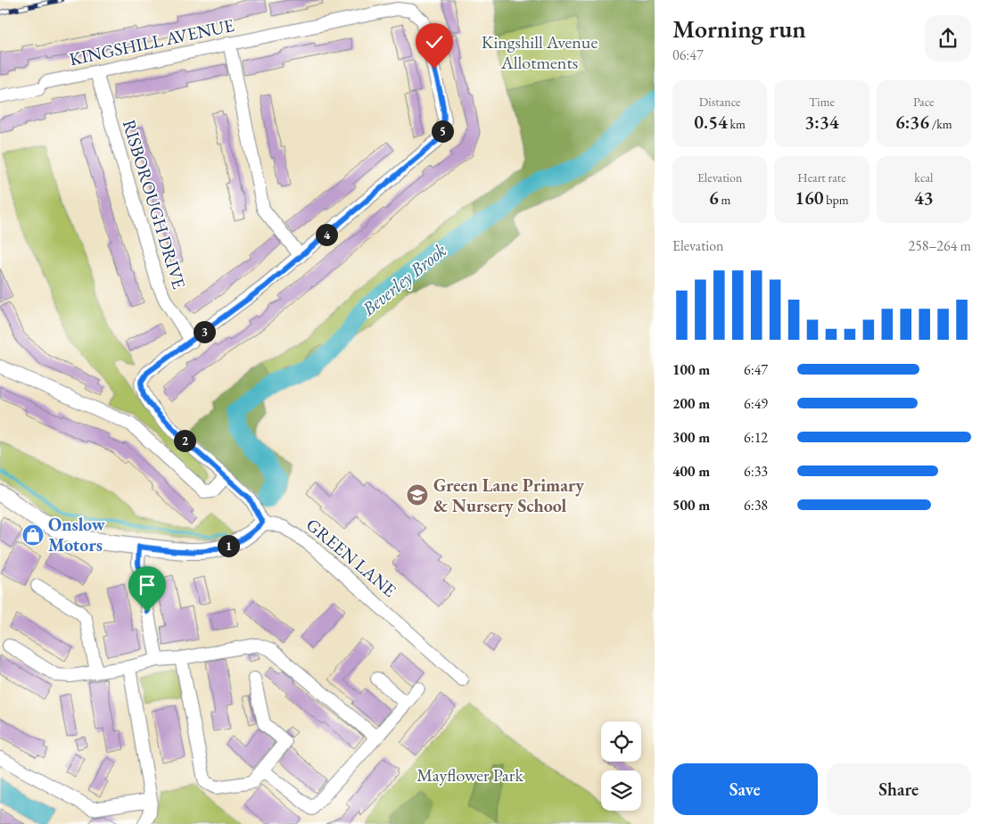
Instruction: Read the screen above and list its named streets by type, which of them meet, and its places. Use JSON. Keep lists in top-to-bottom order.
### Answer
{
  "streets": {
    "street": ["KINGSHILL AVENUE", "RISBOROUGH DRIVE", "GREEN LANE"]
  },
  "crossings": [
    ["KINGSHILL AVENUE", "RISBOROUGH DRIVE"]
  ],
  "water": ["Beverley Brook"],
  "parks": ["Kingshill Avenue Allotments", "Mayflower Park"],
  "places": {
    "school or university": ["Green Lane Primary & Nursery School"],
    "shop": ["Onslow Motors"]
  },
  "page": {
    "heading": ["Morning run", "06:47"],
    "stats": [
      ["Distance", "0.54 km"],
      ["Time", "3:34"],
      ["Pace", "6:36 /km"],
      ["Elevation", "6 m"],
      ["Heart rate", "160 bpm"],
      ["kcal", "43"]
    ],
    "pins": [
      "5",
      "4",
      "3",
      "2",
      "1"
    ],
    "chart": ["Elevation", "258–264 m"],
    "list": [
      {
        "name": "100 m",
        "note": "6:47"
      },
      {
        "name": "200 m",
        "note": "6:49"
      },
      {
        "name": "300 m",
        "note": "6:12"
      },
      {
        "name": "400 m",
        "note": "6:33"
      },
      {
        "name": "500 m",
        "note": "6:38"
      }
    ],
    "buttons": ["Save", "Share"]
  }
}
